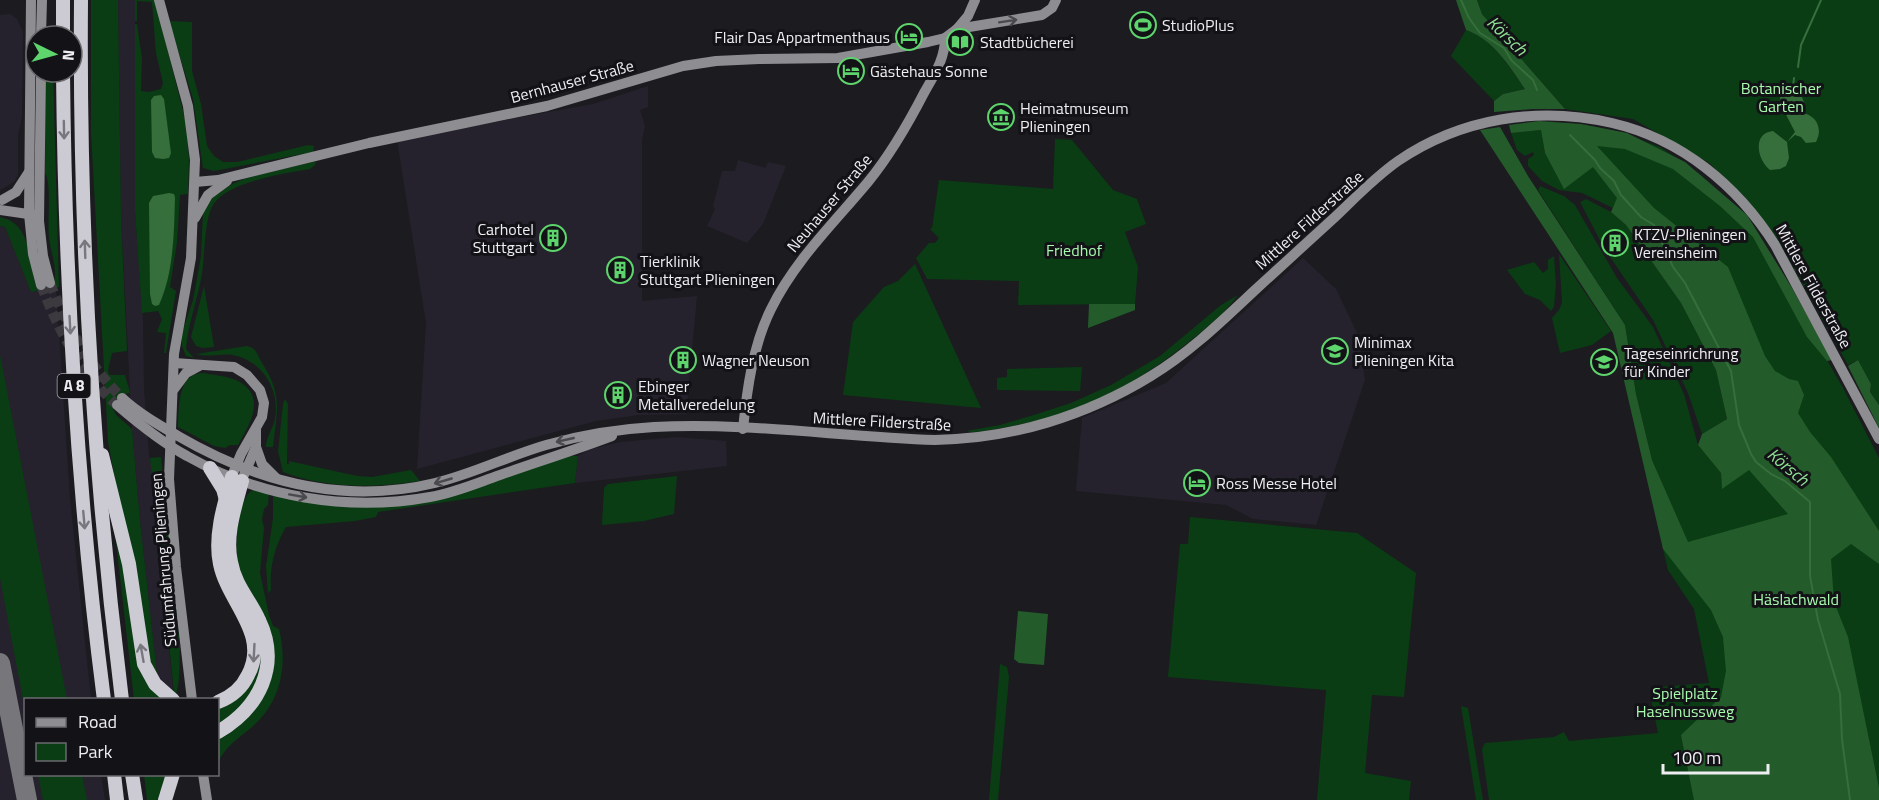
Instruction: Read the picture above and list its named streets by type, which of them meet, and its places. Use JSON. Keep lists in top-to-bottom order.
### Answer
{
  "streets": {
    "highway": ["A 8"],
    "main road": [
      "Bernhauser Straße",
      "Neuhauser Straße",
      "Mittlere Filderstraße",
      "Südumfahrung Plieningen"
    ]
  },
  "crossings": [
    ["Bernhauser Straße", "Neuhauser Straße"],
    ["Bernhauser Straße", "Südumfahrung Plieningen"],
    ["Neuhauser Straße", "Mittlere Filderstraße"]
  ],
  "water": ["Körsch"],
  "parks": [
    "Botanischer Garten",
    "Friedhof",
    "Häslachwald",
    "Spielplatz Haselnussweg"
  ],
  "places": {
    "sports": ["StudioPlus"],
    "hotel": ["Flair Das Appartmenthaus", "Gästehaus Sonne", "Ross Messe Hotel"],
    "library": ["Stadtbücherei"],
    "museum": ["Heimatmuseum Plieningen"],
    "building": [
      "Carhotel Stuttgart",
      "KTZV-Plieningen Vereinsheim",
      "Tierklinik Stuttgart Plieningen",
      "Wagner Neuson",
      "Ebinger Metallveredelung"
    ],
    "school or university": ["Minimax Plieningen Kita", "Tageseinrichrung für Kinder"]
  },
  "legend": ["Road", "Park"],
  "scale_bar": "100 m",
  "north": "right"
}
